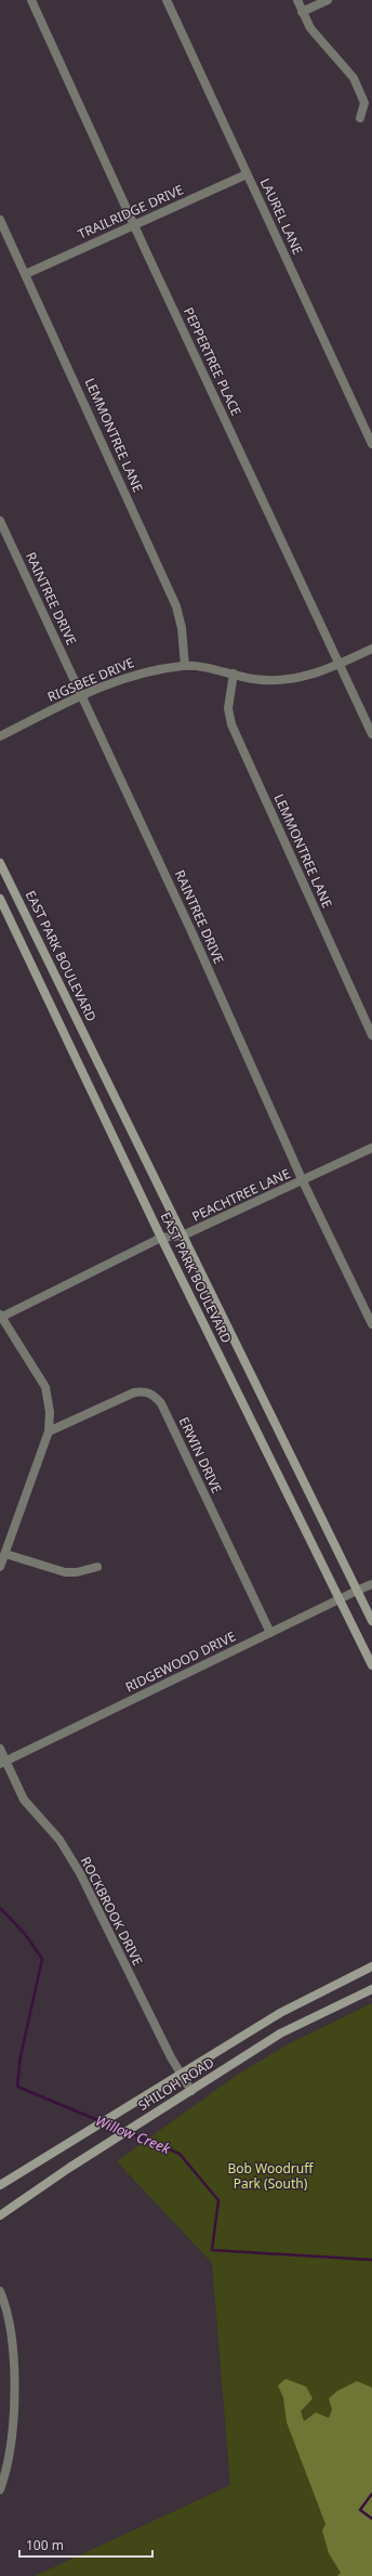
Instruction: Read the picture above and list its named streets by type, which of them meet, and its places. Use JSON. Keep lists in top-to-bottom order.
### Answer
{
  "streets": {
    "main road": ["EAST PARK BOULEVARD", "SHILOH ROAD"],
    "street": [
      "TRAILRIDGE DRIVE",
      "LAUREL LANE",
      "PEPPERTREE PLACE",
      "LEMMONTREE LANE",
      "RAINTREE DRIVE",
      "RIGSBEE DRIVE",
      "PEACHTREE LANE",
      "ERWIN DRIVE",
      "RIDGEWOOD DRIVE",
      "ROCKBROOK DRIVE"
    ]
  },
  "crossings": [
    ["TRAILRIDGE DRIVE", "LAUREL LANE"],
    ["TRAILRIDGE DRIVE", "PEPPERTREE PLACE"],
    ["TRAILRIDGE DRIVE", "LEMMONTREE LANE"],
    ["PEPPERTREE PLACE", "RIGSBEE DRIVE"],
    ["LEMMONTREE LANE", "RIGSBEE DRIVE"],
    ["RAINTREE DRIVE", "RIGSBEE DRIVE"],
    ["RAINTREE DRIVE", "PEACHTREE LANE"],
    ["EAST PARK BOULEVARD", "PEACHTREE LANE"],
    ["EAST PARK BOULEVARD", "RIDGEWOOD DRIVE"],
    ["ERWIN DRIVE", "RIDGEWOOD DRIVE"],
    ["RIDGEWOOD DRIVE", "ROCKBROOK DRIVE"],
    ["ROCKBROOK DRIVE", "SHILOH ROAD"]
  ],
  "water": ["Willow Creek"],
  "parks": ["Bob Woodruff Park (South)"],
  "scale_bar": "100 m"
}
